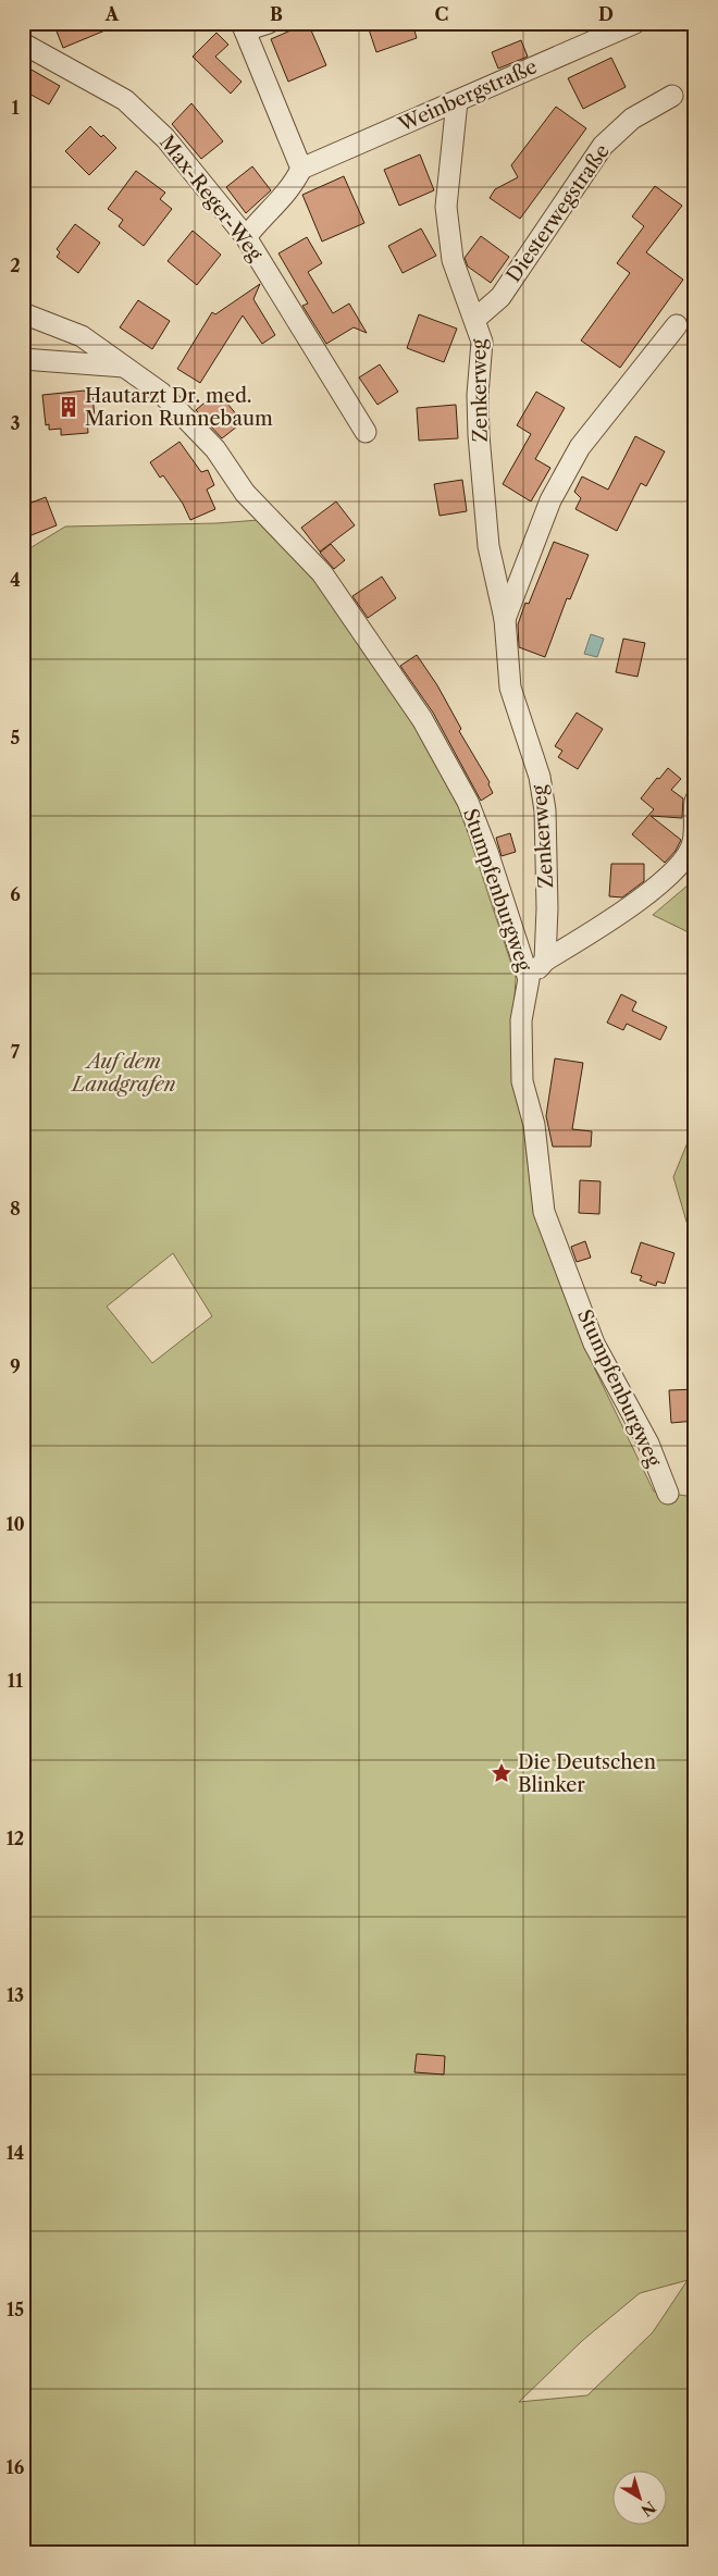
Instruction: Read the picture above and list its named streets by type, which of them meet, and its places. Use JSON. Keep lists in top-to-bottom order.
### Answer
{
  "streets": {
    "street": [
      "Weinbergstraße",
      "Max-Reger-Weg",
      "Diesterwegstraße",
      "Zenkerweg",
      "Stumpfenburgweg"
    ]
  },
  "crossings": [
    ["Weinbergstraße", "Zenkerweg"],
    ["Diesterwegstraße", "Zenkerweg"]
  ],
  "parks": ["Auf dem Landgrafen"],
  "places": {
    "building": ["Hautarzt Dr. med. Marion Runnebaum"],
    "place": ["Die Deutschen Blinker"]
  },
  "north": "bottom right",
  "grid": {
    "columns": [
      "A",
      "B",
      "C",
      "D"
    ],
    "rows": [
      "1",
      "2",
      "3",
      "4",
      "5",
      "6",
      "7",
      "8",
      "9",
      "10",
      "11",
      "12",
      "13",
      "14",
      "15",
      "16"
    ]
  }
}
